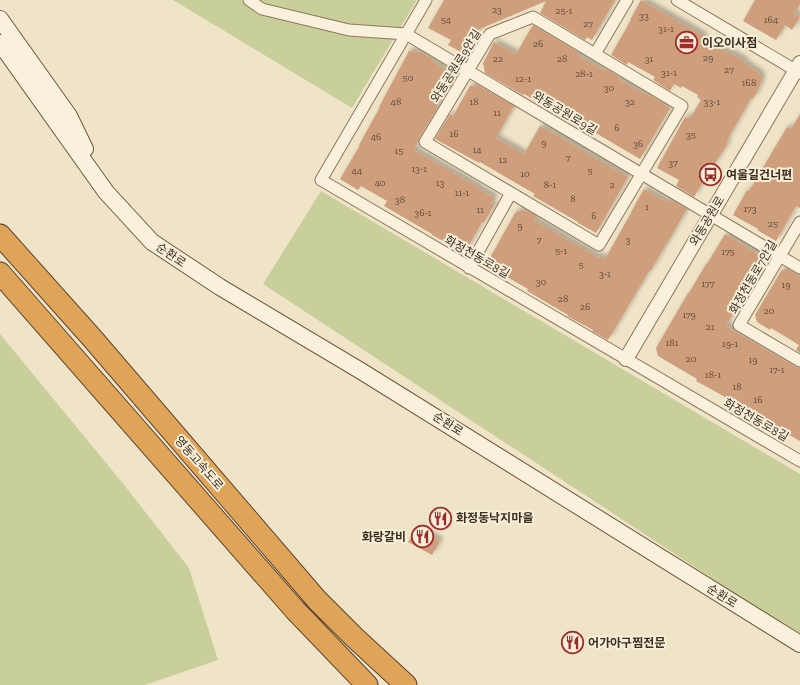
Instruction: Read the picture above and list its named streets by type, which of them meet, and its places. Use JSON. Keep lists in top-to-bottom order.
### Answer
{
  "streets": {
    "highway": ["영동고속도로"],
    "main road": ["순환로"],
    "street": [
      "와동공원로9안길",
      "와동공원로9길",
      "와동공원로",
      "화정천동로8길",
      "화정천동로7안길"
    ]
  },
  "crossings": [
    ["와동공원로9안길", "와동공원로9길"],
    ["와동공원로9길", "와동공원로"],
    ["와동공원로9길", "화정천동로8길"],
    ["와동공원로9길", "화정천동로7안길"],
    ["와동공원로", "화정천동로8길"]
  ],
  "places": {
    "office": ["이오이사점"],
    "bus stop": ["여울길건너편"],
    "restaurant": ["화정동낙지마을", "화랑갈비", "어가아구찜전문"]
  },
  "house_numbers": [
    "23",
    "25-1",
    "33",
    "54",
    "164",
    "27",
    "31-1",
    "26",
    "29",
    "22",
    "28",
    "31",
    "27",
    "31-1",
    "28-1",
    "50",
    "12-1",
    "168",
    "30",
    "48",
    "18",
    "32",
    "33-1",
    "11",
    "6",
    "16",
    "35",
    "46",
    "9",
    "36",
    "14",
    "15",
    "7",
    "12",
    "37",
    "13-1",
    "44",
    "5",
    "10",
    "40",
    "13",
    "8-1",
    "2",
    "11-1",
    "8",
    "38",
    "1",
    "173",
    "11",
    "36-1",
    "6",
    "25",
    "9",
    "7",
    "3",
    "5-1",
    "175",
    "5",
    "3-1",
    "30",
    "177",
    "19",
    "28",
    "26",
    "20",
    "179",
    "21",
    "181",
    "19-1",
    "20",
    "19",
    "17-1",
    "18-1",
    "18",
    "16"
  ]
}
